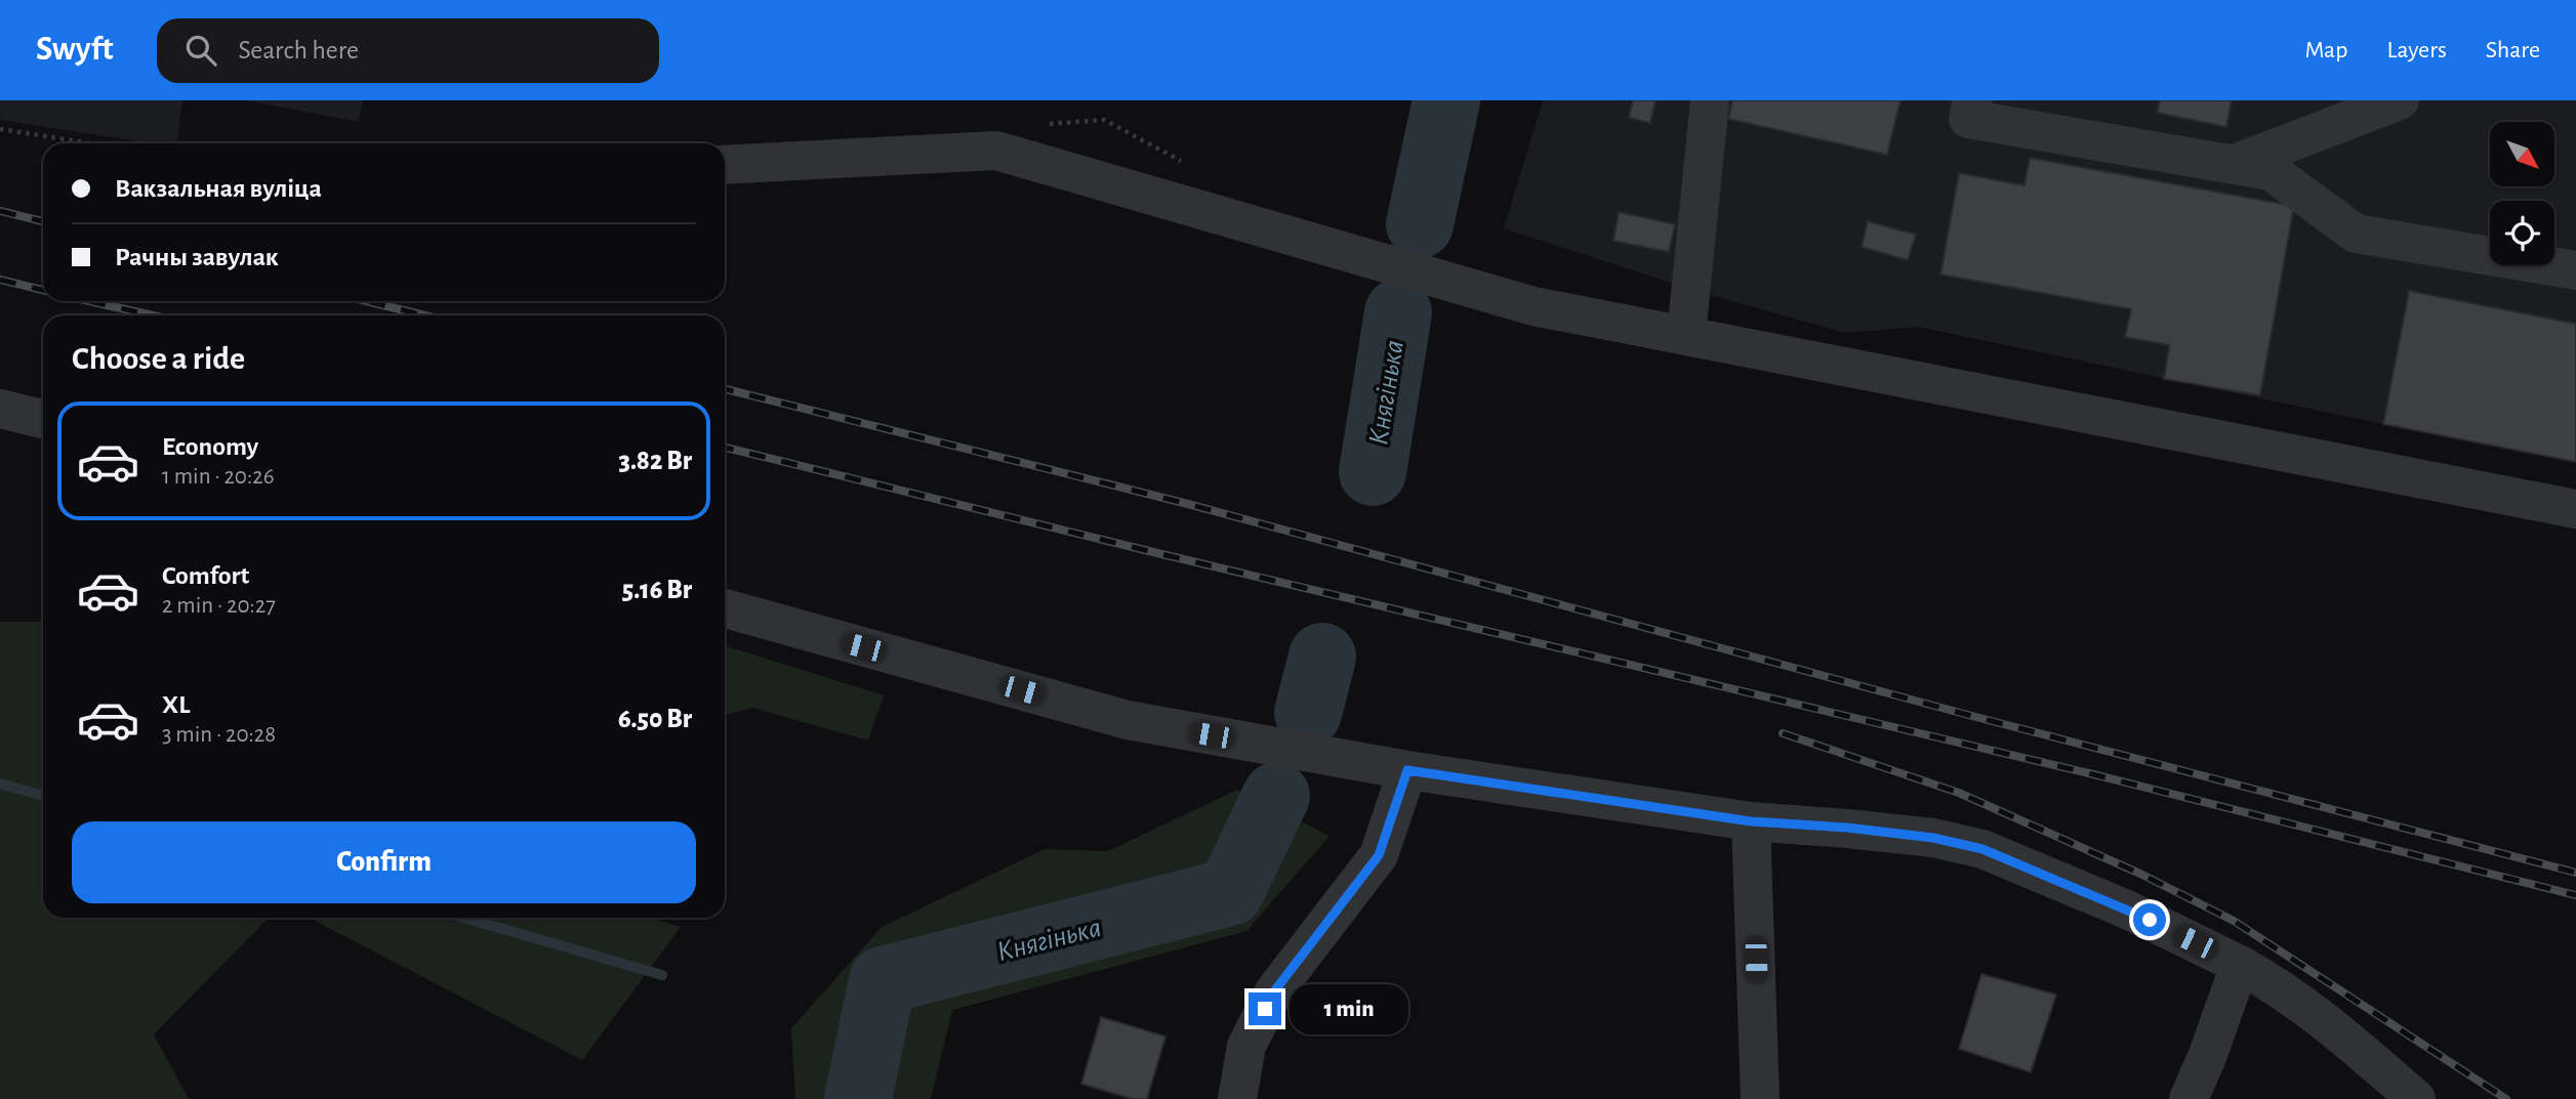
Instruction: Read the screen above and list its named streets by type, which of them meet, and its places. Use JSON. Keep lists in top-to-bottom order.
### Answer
{
  "water": ["Княгінька"],
  "north": "bottom right",
  "page": {
    "header": "Swyft",
    "search": "Search here",
    "nav": ["Map", "Layers", "Share"],
    "banner": ["Вакзальная вуліца", "Рачны завулак"],
    "heading": "Choose a ride",
    "list": [
      {
        "name": "Economy",
        "note": "1 min · 20:26",
        "value": "3.82 Br"
      },
      {
        "name": "Comfort",
        "note": "2 min · 20:27",
        "value": "5.16 Br"
      },
      {
        "name": "XL",
        "note": "3 min · 20:28",
        "value": "6.50 Br"
      }
    ],
    "buttons": "Confirm",
    "bubble": "1 min"
  }
}
